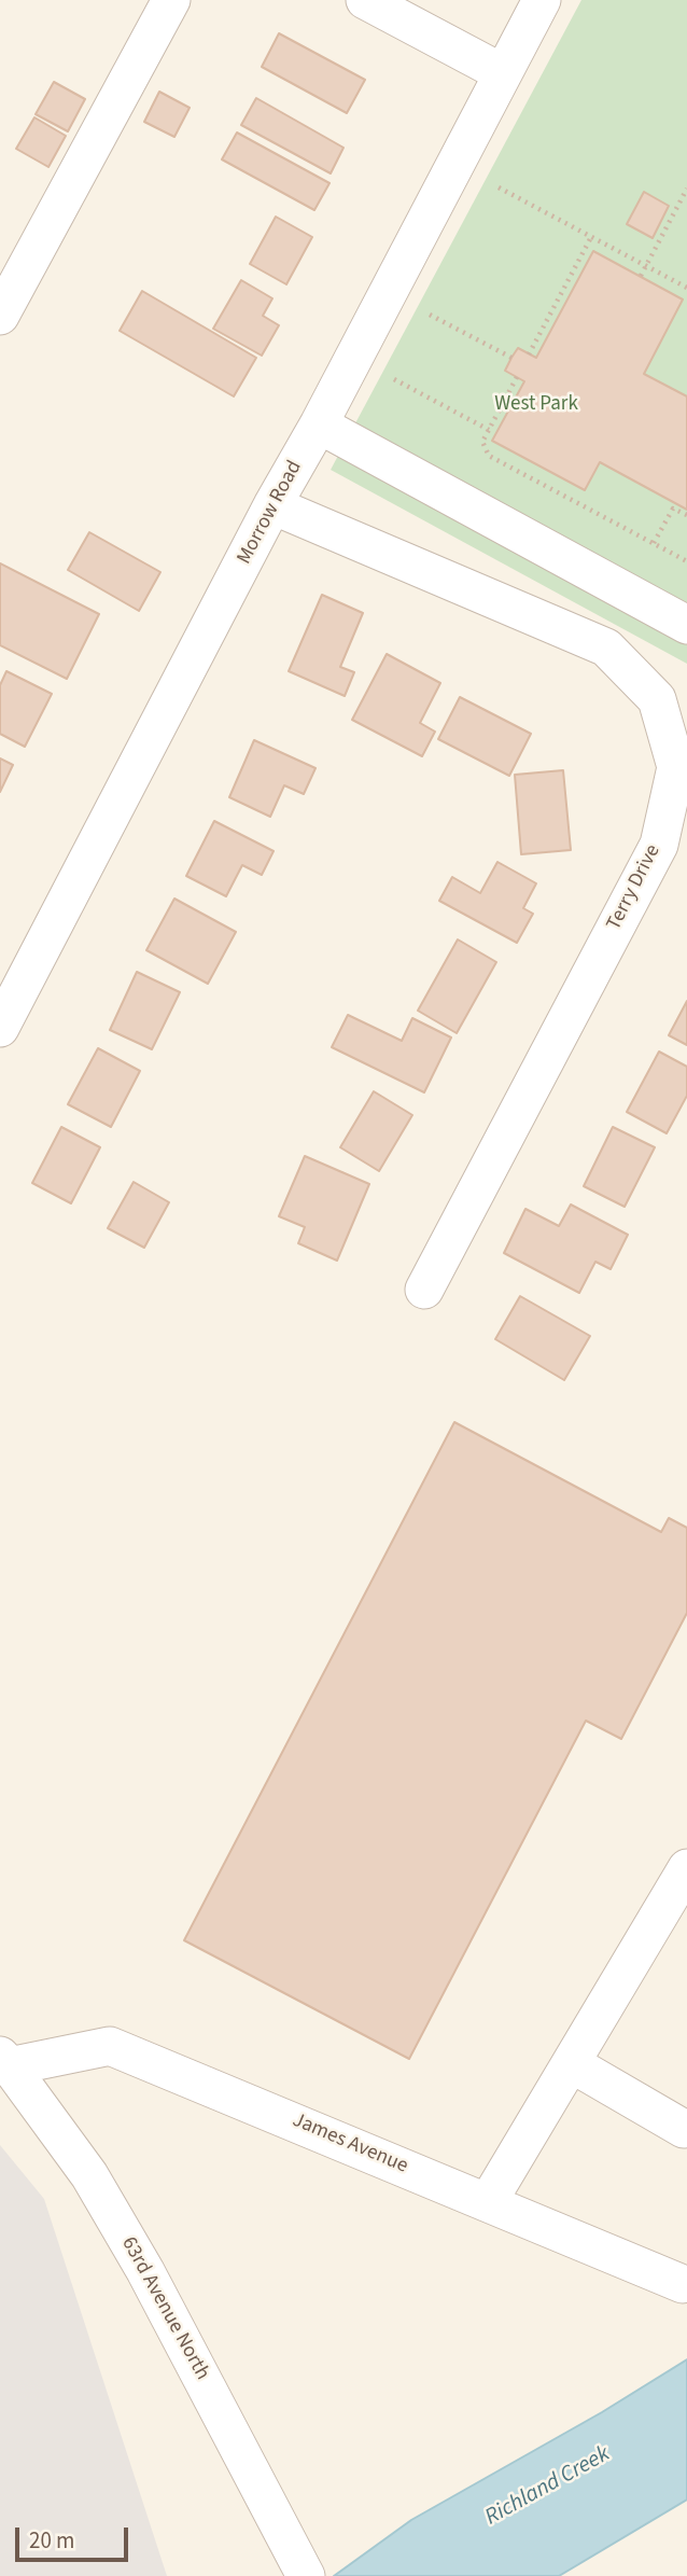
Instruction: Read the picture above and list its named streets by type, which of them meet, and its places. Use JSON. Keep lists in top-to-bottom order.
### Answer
{
  "streets": {
    "street": [
      "Morrow Road",
      "Terry Drive",
      "James Avenue",
      "63rd Avenue North"
    ]
  },
  "crossings": [
    ["Morrow Road", "Terry Drive"],
    ["James Avenue", "63rd Avenue North"]
  ],
  "water": ["Richland Creek"],
  "parks": ["West Park"],
  "scale_bar": "20 m"
}
